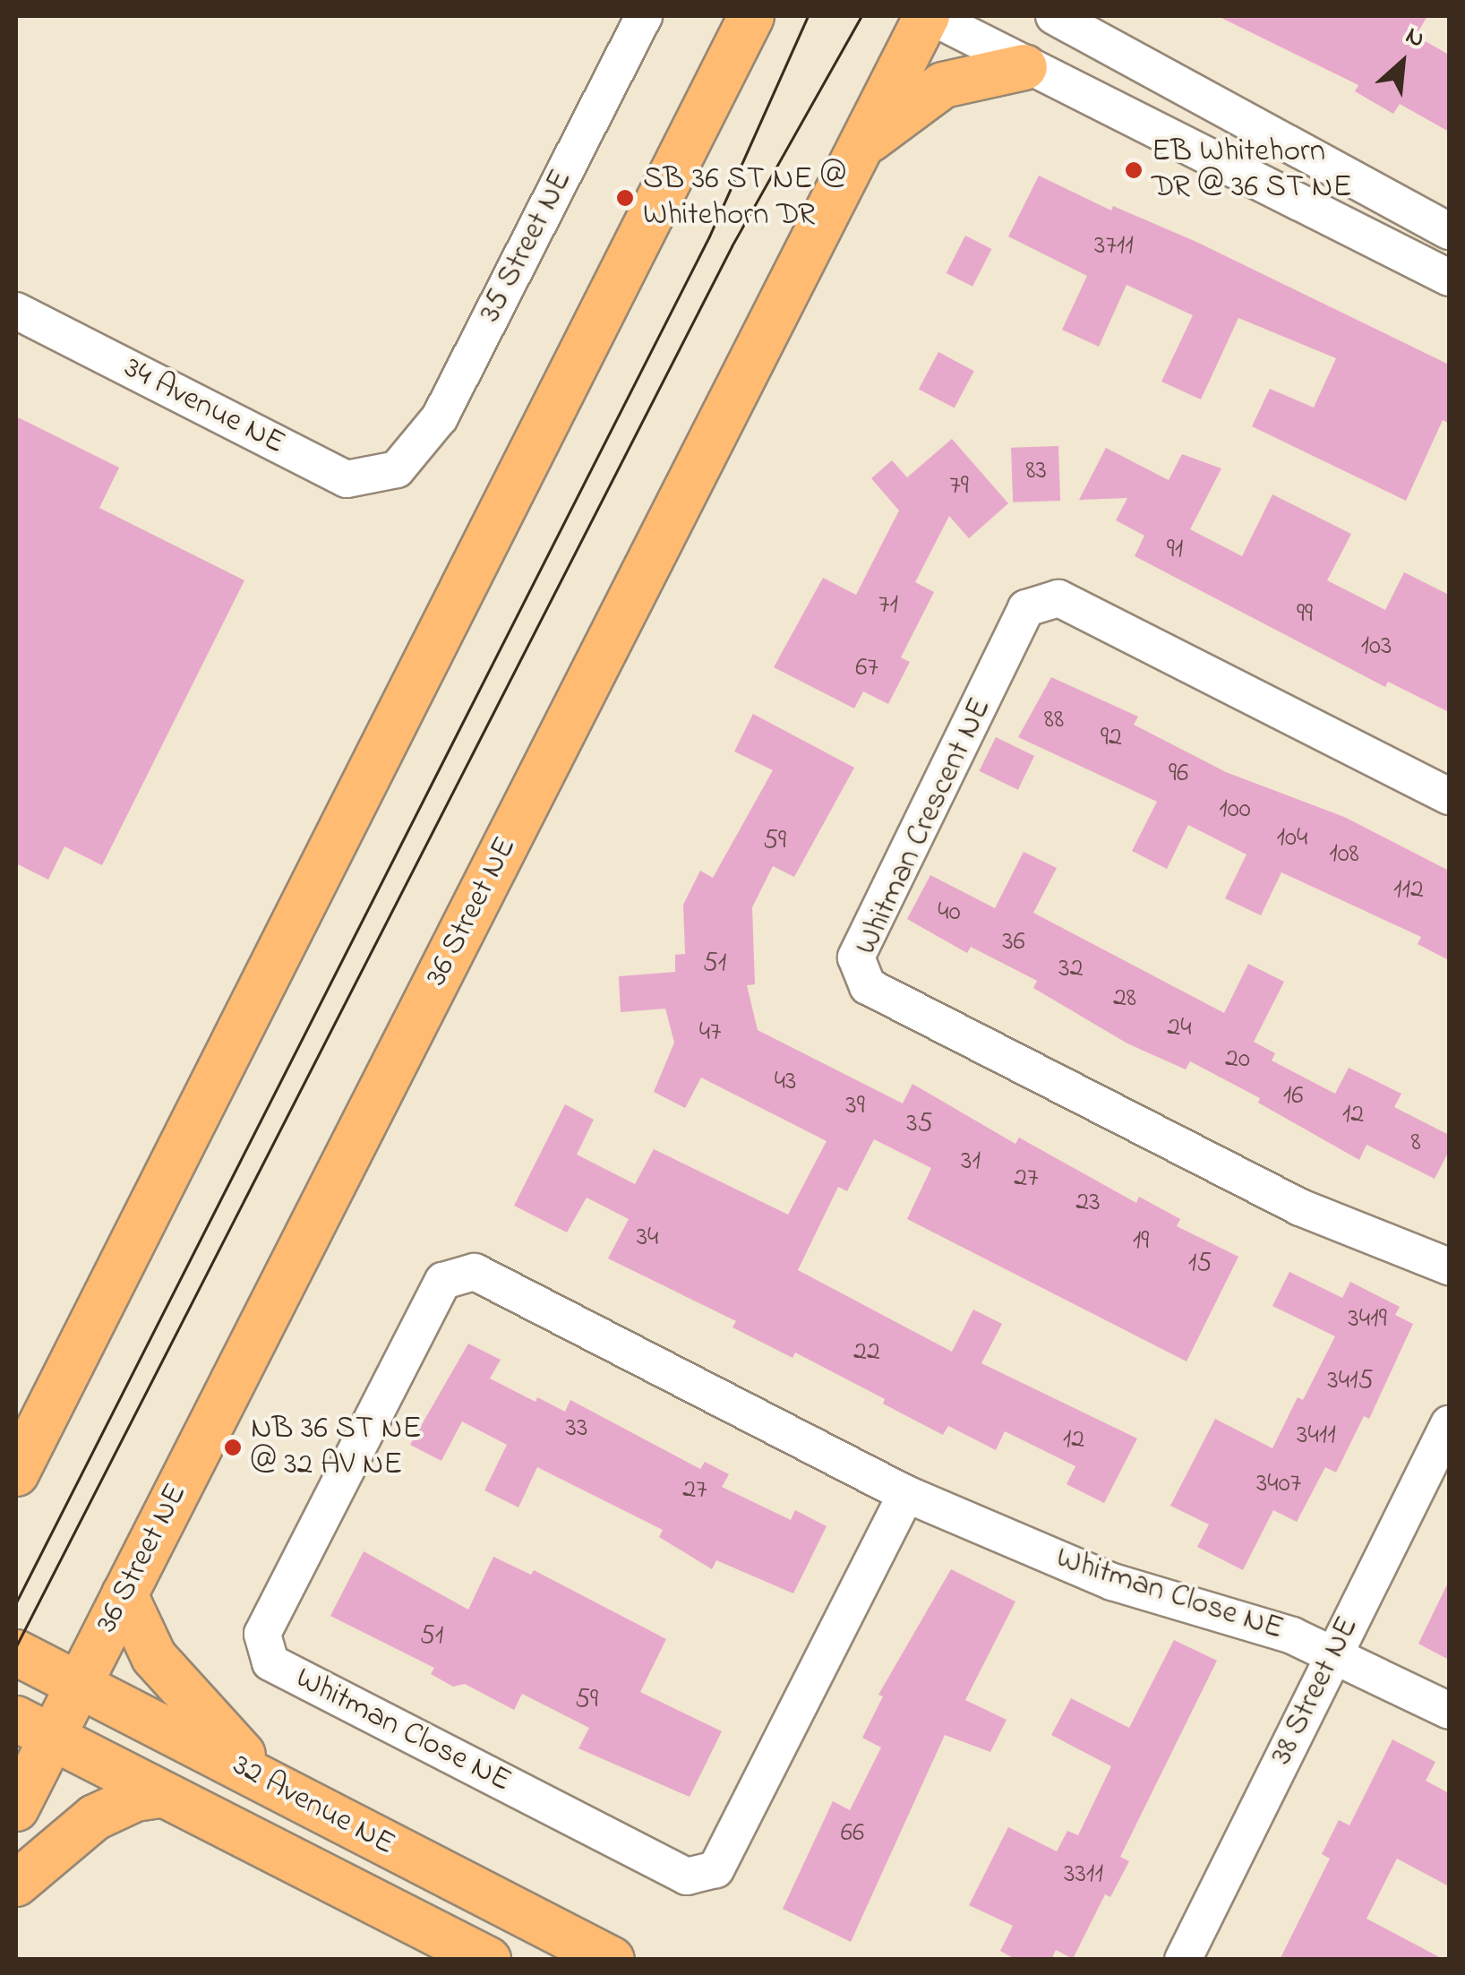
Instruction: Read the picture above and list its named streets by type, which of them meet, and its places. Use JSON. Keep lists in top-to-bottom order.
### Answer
{
  "streets": {
    "main road": ["36 Street NE", "32 Avenue NE"],
    "street": [
      "35 Street NE",
      "34 Avenue NE",
      "Whitman Crescent NE",
      "Whitman Close NE",
      "38 Street NE"
    ]
  },
  "crossings": [
    ["35 Street NE", "34 Avenue NE"],
    ["36 Street NE", "32 Avenue NE"],
    ["Whitman Close NE", "38 Street NE"]
  ],
  "places": ["EB Whitehorn DR @ 36 ST NE", "SB 36 ST NE @ Whitehorn DR", "NB 36 ST NE @ 32 AV NE"],
  "house_numbers": [
    "3711",
    "83",
    "79",
    "91",
    "71",
    "99",
    "103",
    "67",
    "88",
    "92",
    "96",
    "100",
    "104",
    "59",
    "108",
    "112",
    "40",
    "36",
    "51",
    "32",
    "28",
    "24",
    "47",
    "20",
    "43",
    "16",
    "39",
    "12",
    "35",
    "8",
    "31",
    "27",
    "23",
    "34",
    "19",
    "15",
    "3419",
    "22",
    "3415",
    "33",
    "3411",
    "12",
    "3407",
    "27",
    "51",
    "59",
    "66",
    "3311"
  ],
  "north": "top right"
}
